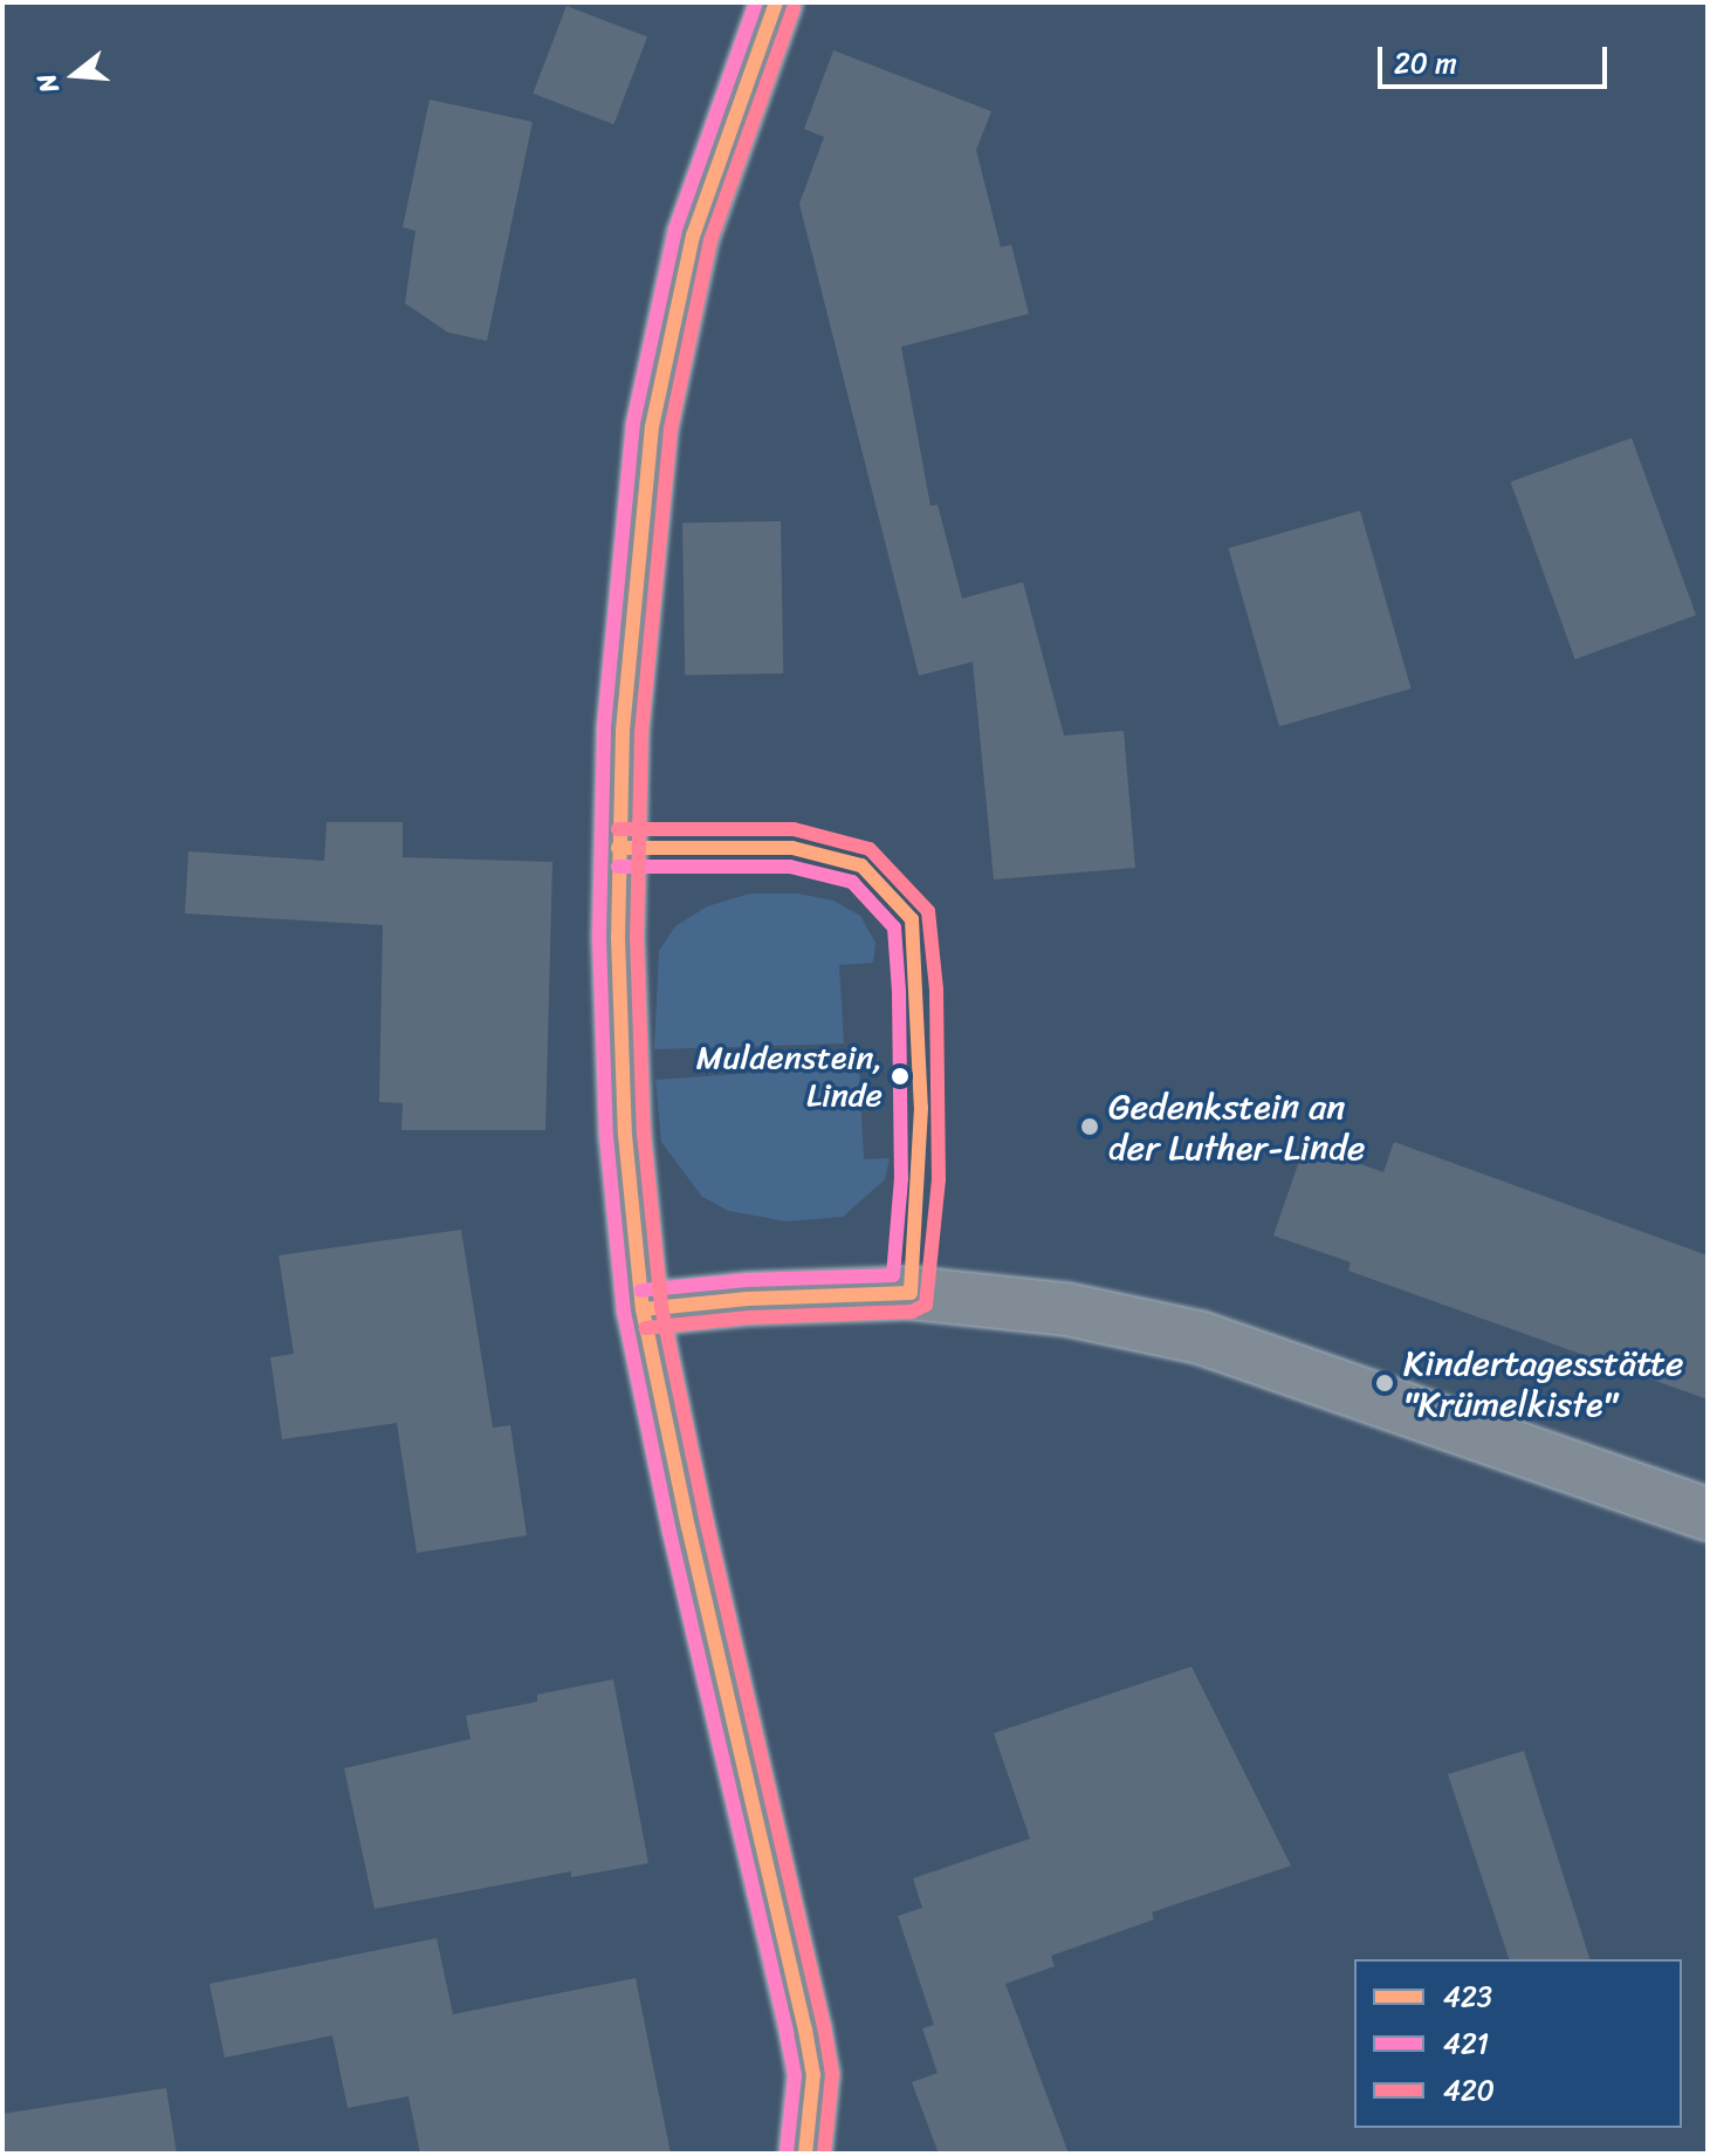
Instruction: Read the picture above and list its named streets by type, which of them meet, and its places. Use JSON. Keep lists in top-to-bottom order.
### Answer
{
  "places": ["Muldenstein, Linde", "Gedenkstein an der Luther-Linde", "Kindertagesstätte \"Krümelkiste\""],
  "lines": ["transit line 423", "transit line 421", "transit line 420"],
  "legend": ["423", "421", "420"],
  "scale_bar": "20 m",
  "north": "left"
}
